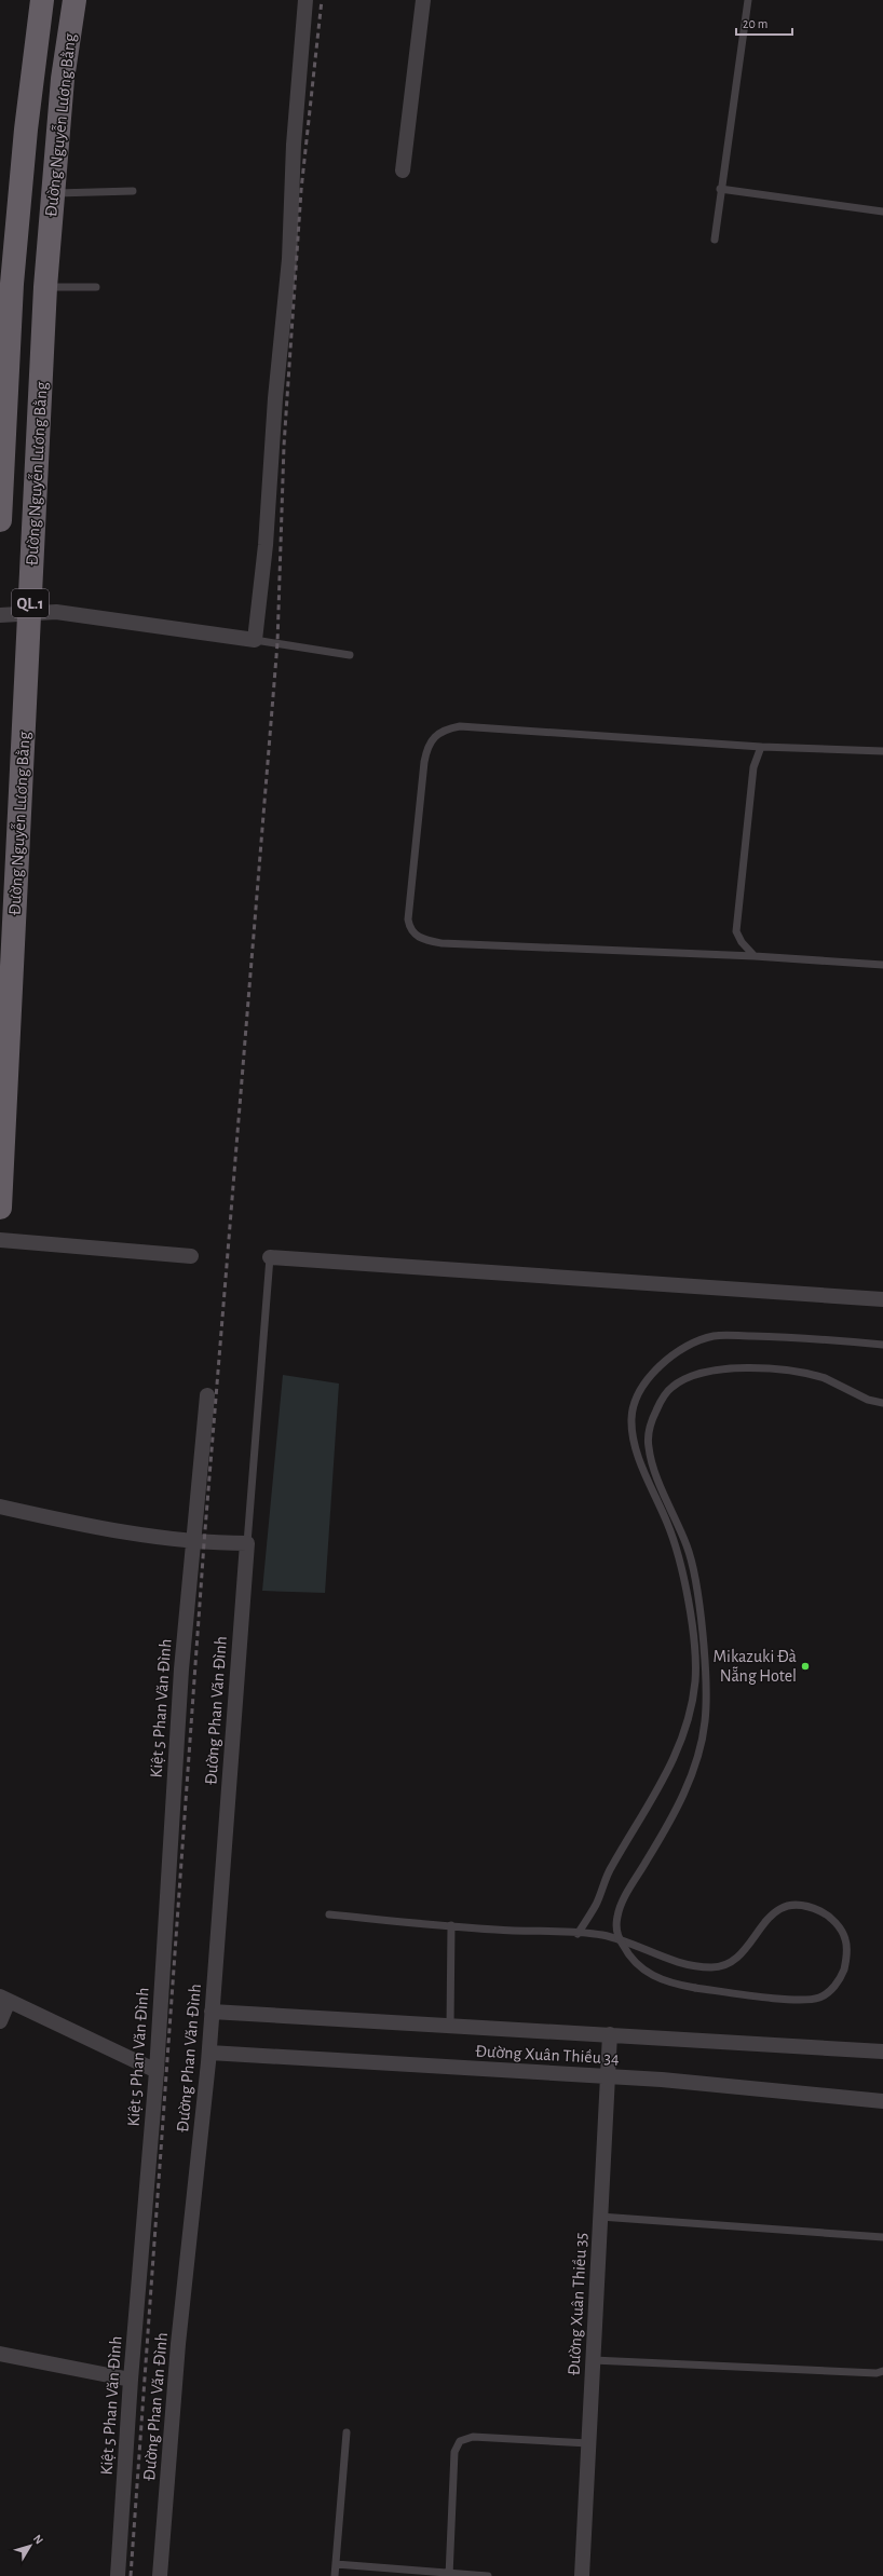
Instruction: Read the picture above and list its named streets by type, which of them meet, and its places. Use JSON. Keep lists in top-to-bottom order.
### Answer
{
  "streets": {
    "highway": ["Đường Nguyễn Lương Bằng", "QL.1"],
    "street": [
      "Kiệt 5 Phan Văn Đình",
      "Đường Phan Văn Đình",
      "Đường Xuân Thiều 34",
      "Đường Xuân Thiều 35"
    ]
  },
  "crossings": [
    ["Đường Phan Văn Đình", "Đường Xuân Thiều 34"],
    ["Đường Xuân Thiều 34", "Đường Xuân Thiều 35"]
  ],
  "places": ["Mikazuki Đà Nẵng Hotel"],
  "scale_bar": "20 m",
  "north": "top right"
}
